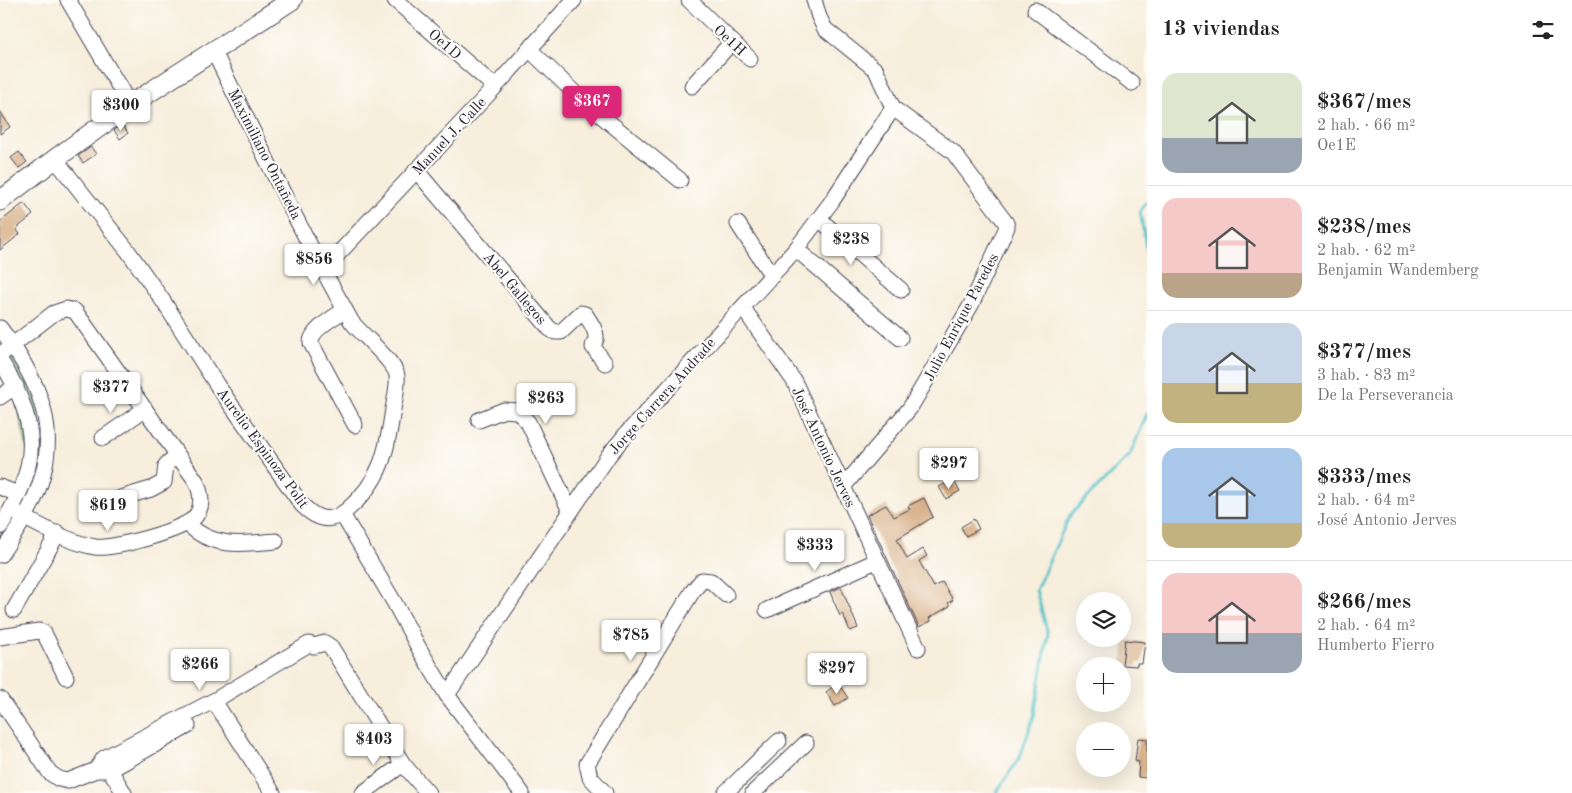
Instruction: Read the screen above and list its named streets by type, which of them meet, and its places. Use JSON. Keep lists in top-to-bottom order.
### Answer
{
  "streets": {
    "street": [
      "Oe1H",
      "Oe1D",
      "Manuel J. Calle",
      "Maximiliano Ontañeda",
      "Abel Gallegos",
      "Julio Enrique Paredes",
      "Jorge Carrera Andrade",
      "José Antonio Jerves",
      "Aurelio Espinoza Polit"
    ]
  },
  "crossings": [
    ["Oe1D", "Manuel J. Calle"],
    ["Manuel J. Calle", "Maximiliano Ontañeda"],
    ["Manuel J. Calle", "Abel Gallegos"],
    ["Maximiliano Ontañeda", "Aurelio Espinoza Polit"],
    ["Julio Enrique Paredes", "Jorge Carrera Andrade"],
    ["Julio Enrique Paredes", "José Antonio Jerves"],
    ["Jorge Carrera Andrade", "José Antonio Jerves"]
  ],
  "page": {
    "heading": "13 viviendas",
    "list": [
      {
        "name": "$367/mes",
        "note": "2 hab. · 66 m² · Oe1E"
      },
      {
        "name": "$238/mes",
        "note": "2 hab. · 62 m² · Benjamin Wandemberg"
      },
      {
        "name": "$377/mes",
        "note": "3 hab. · 83 m² · De la Perseverancia"
      },
      {
        "name": "$333/mes",
        "note": "2 hab. · 64 m² · José Antonio Jerves"
      },
      {
        "name": "$266/mes",
        "note": "2 hab. · 64 m² · Humberto Fierro"
      }
    ],
    "price": [
      "$367",
      "$300",
      "$238",
      "$856",
      "$377",
      "$263",
      "$297",
      "$619",
      "$333",
      "$785",
      "$266",
      "$297",
      "$403"
    ],
    "map_buttons": ["+", "−"]
  }
}
